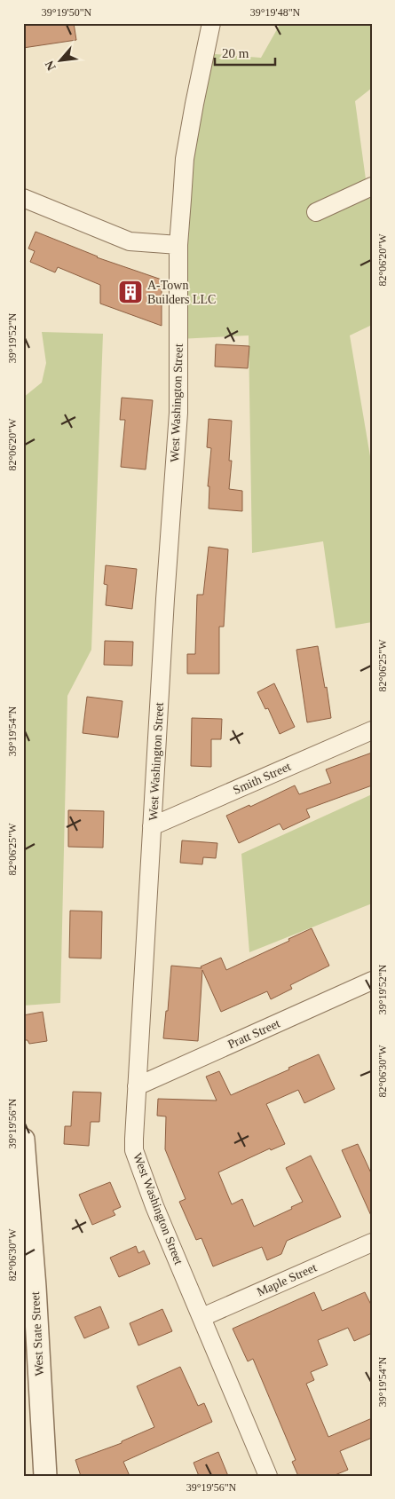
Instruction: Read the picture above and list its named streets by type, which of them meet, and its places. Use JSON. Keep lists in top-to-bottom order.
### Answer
{
  "streets": {
    "street": [
      "West Washington Street",
      "Smith Street",
      "Pratt Street",
      "Maple Street",
      "West State Street"
    ]
  },
  "crossings": [
    ["West Washington Street", "Smith Street"],
    ["West Washington Street", "Pratt Street"],
    ["West Washington Street", "Maple Street"]
  ],
  "places": {
    "building": ["A-Town Builders LLC"]
  },
  "scale_bar": "20 m",
  "north": "bottom left",
  "coordinates": [
    "39°19'50\"N",
    "39°19'48\"N",
    "82°06'20\"W",
    "39°19'52\"N",
    "82°06'25\"W",
    "39°19'54\"N",
    "82°06'30\"W",
    "39°19'56\"N"
  ]
}
